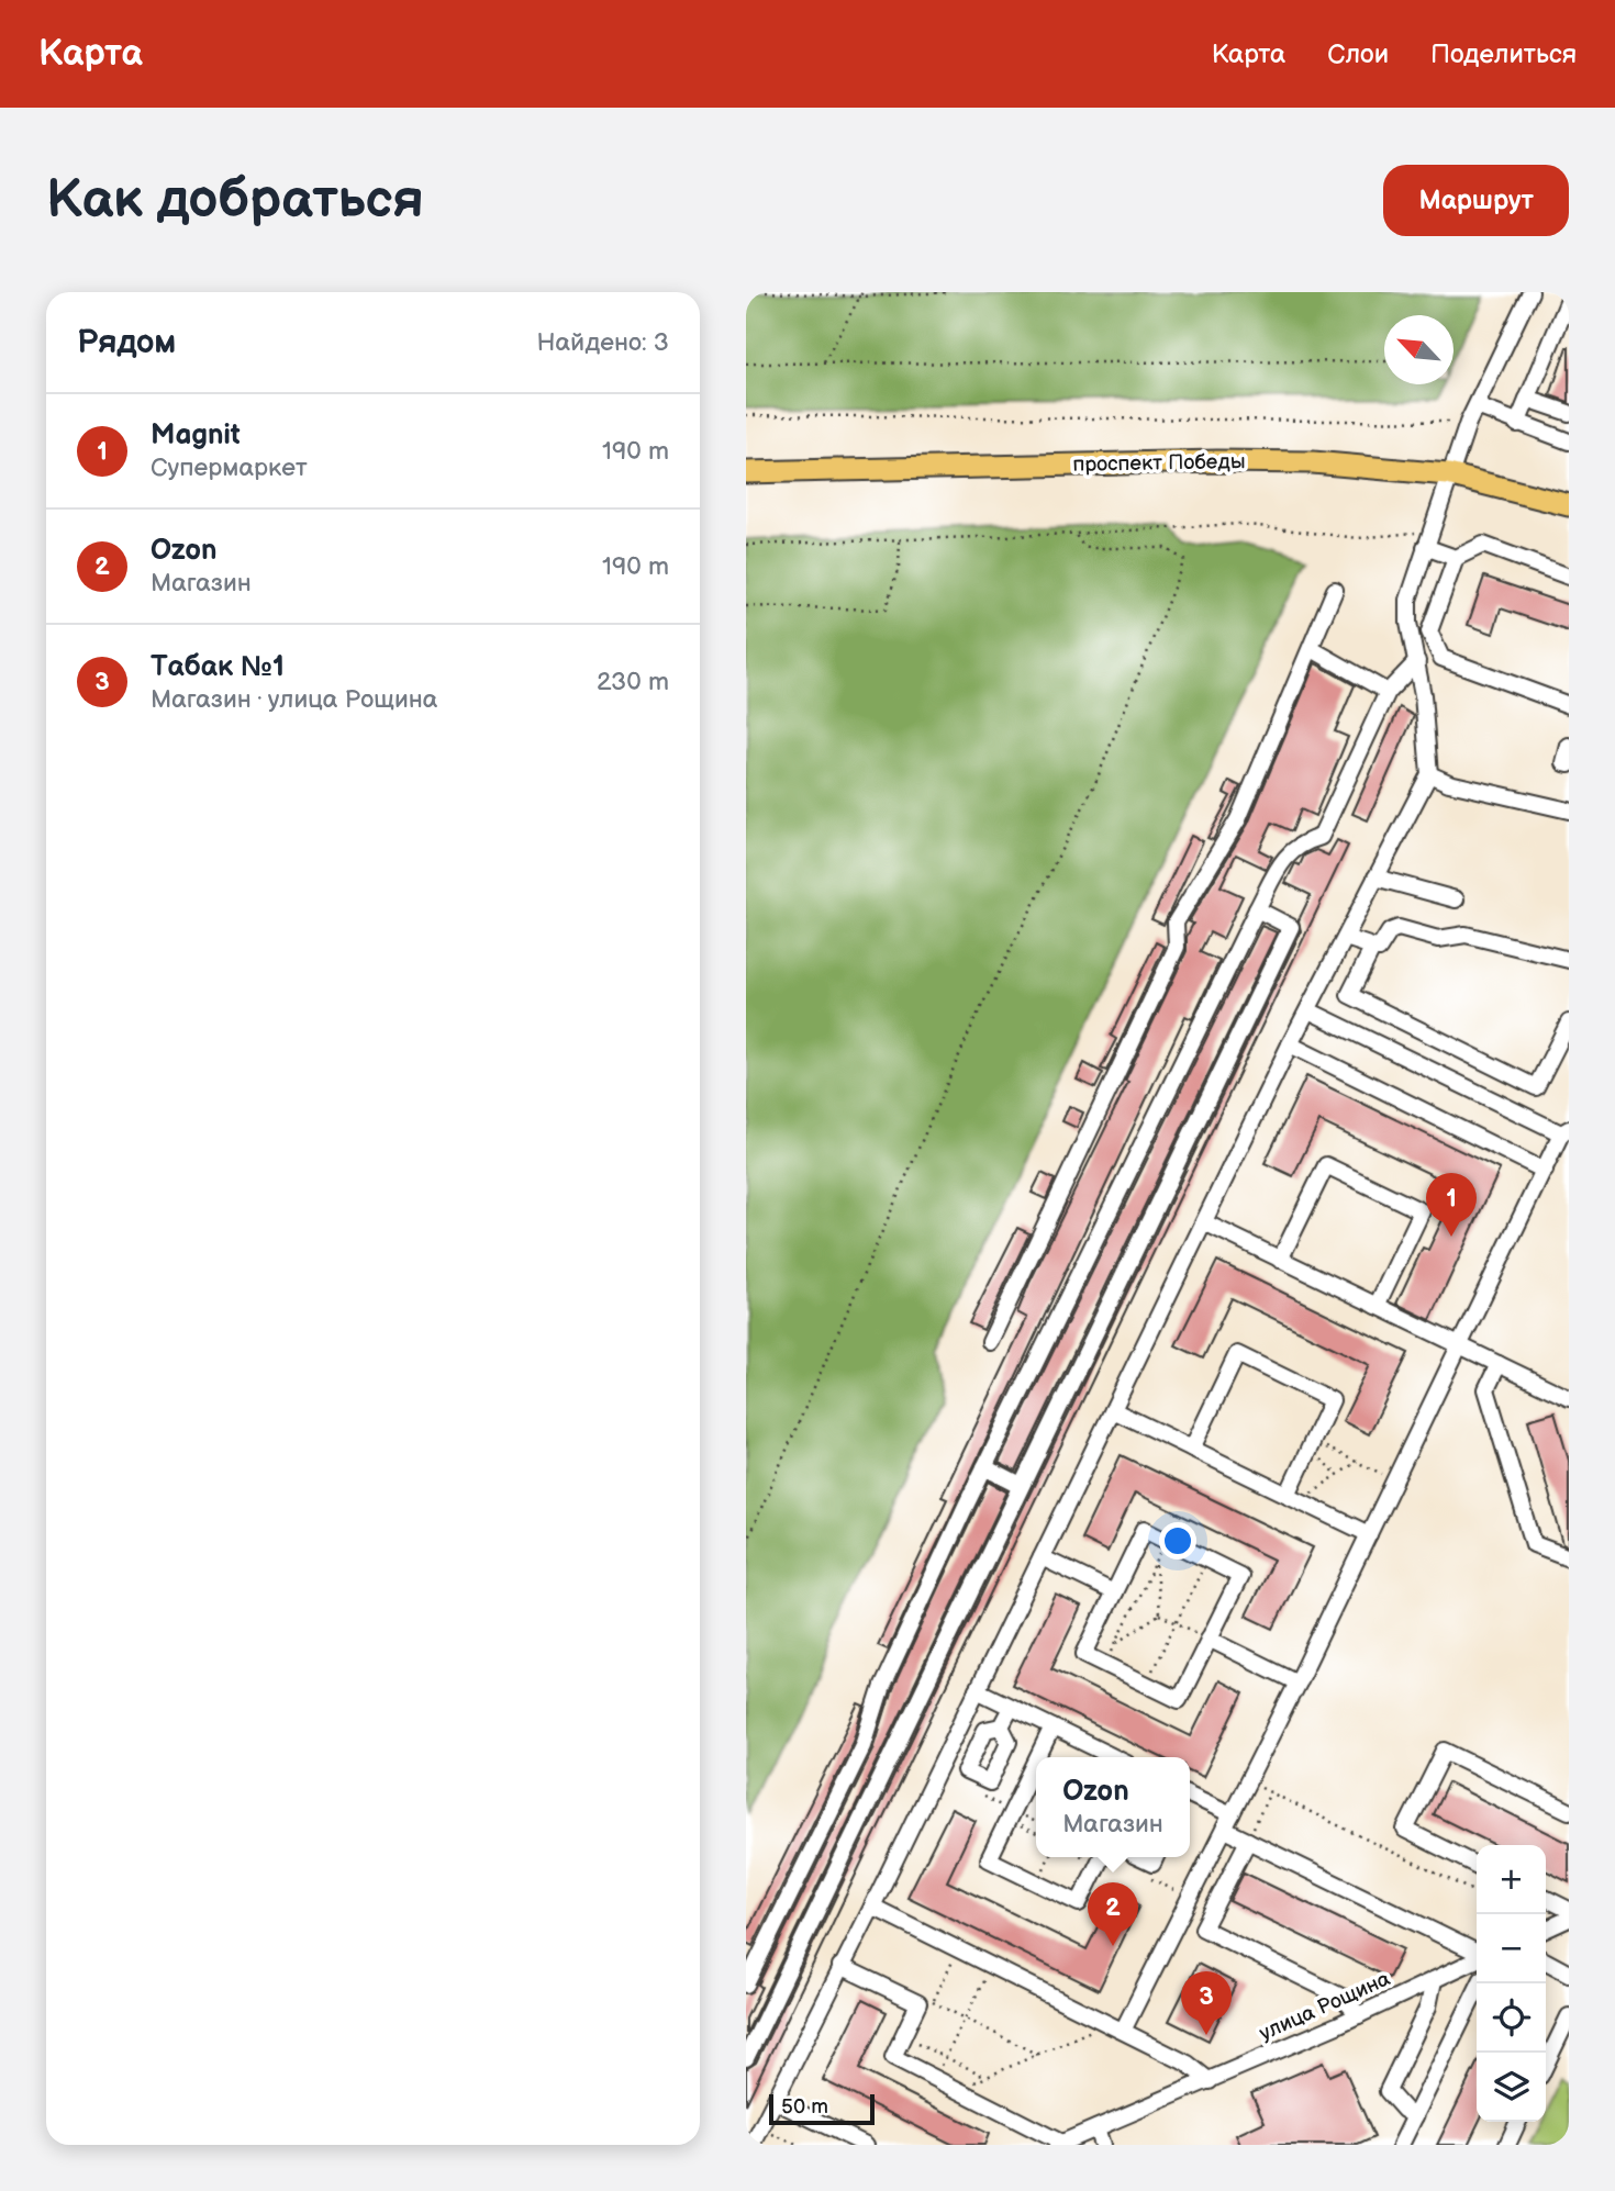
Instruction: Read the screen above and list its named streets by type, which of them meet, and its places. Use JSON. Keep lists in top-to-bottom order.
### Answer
{
  "streets": {
    "main road": ["проспект Победы"],
    "street": ["улица Рощина"]
  },
  "scale_bar": "50 m",
  "north": "top left",
  "page": {
    "header": "Карта",
    "nav": ["Карта", "Слои", "Поделиться"],
    "buttons": "Маршрут",
    "title": "Как добраться",
    "heading": ["Рядом", "Найдено: 3"],
    "list": [
      {
        "mark": "1",
        "name": "Magnit",
        "note": "Супермаркет",
        "value": "190 m"
      },
      {
        "mark": "2",
        "name": "Ozon",
        "note": "Магазин",
        "value": "190 m"
      },
      {
        "mark": "3",
        "name": "Табак №1",
        "note": "Магазин · улица Рощина",
        "value": "230 m"
      }
    ],
    "pins": ["1", "2", "3"],
    "popup": ["Ozon", "Магазин"],
    "map_buttons": ["+", "−"],
    "scale": "50 m"
  }
}
